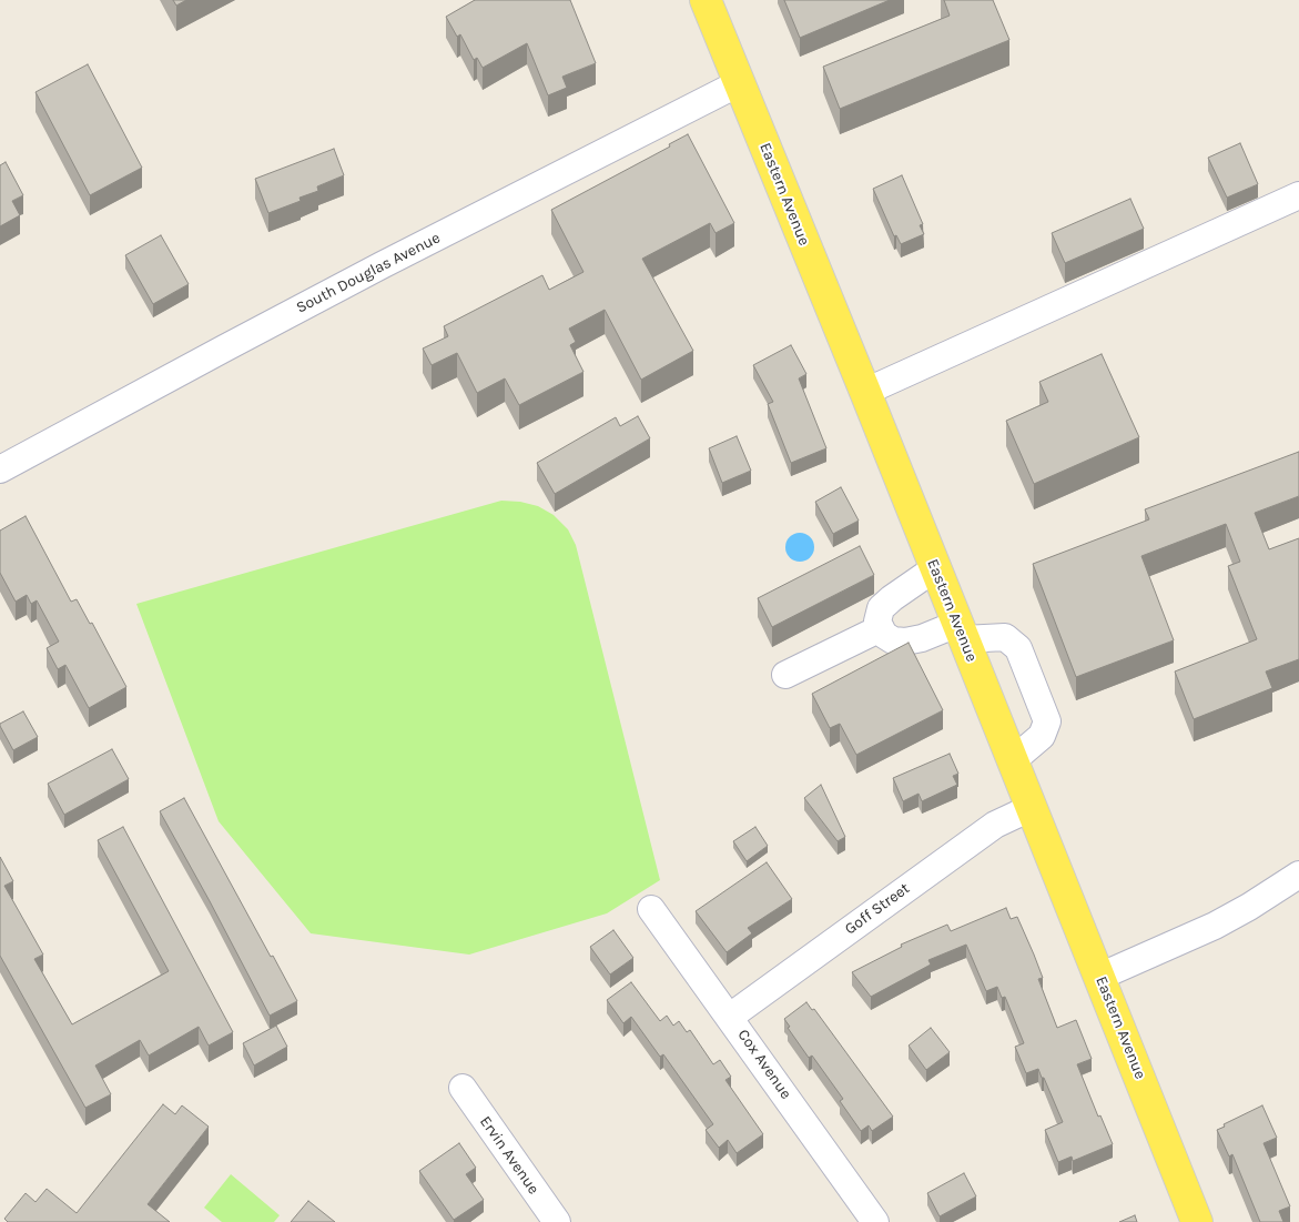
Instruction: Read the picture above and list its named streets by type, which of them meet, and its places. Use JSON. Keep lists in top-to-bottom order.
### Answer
{
  "streets": {
    "main road": ["Eastern Avenue"],
    "street": [
      "South Douglas Avenue",
      "Goff Street",
      "Cox Avenue",
      "Ervin Avenue"
    ]
  },
  "crossings": [
    ["Eastern Avenue", "South Douglas Avenue"],
    ["Eastern Avenue", "Goff Street"],
    ["Goff Street", "Cox Avenue"]
  ]
}
